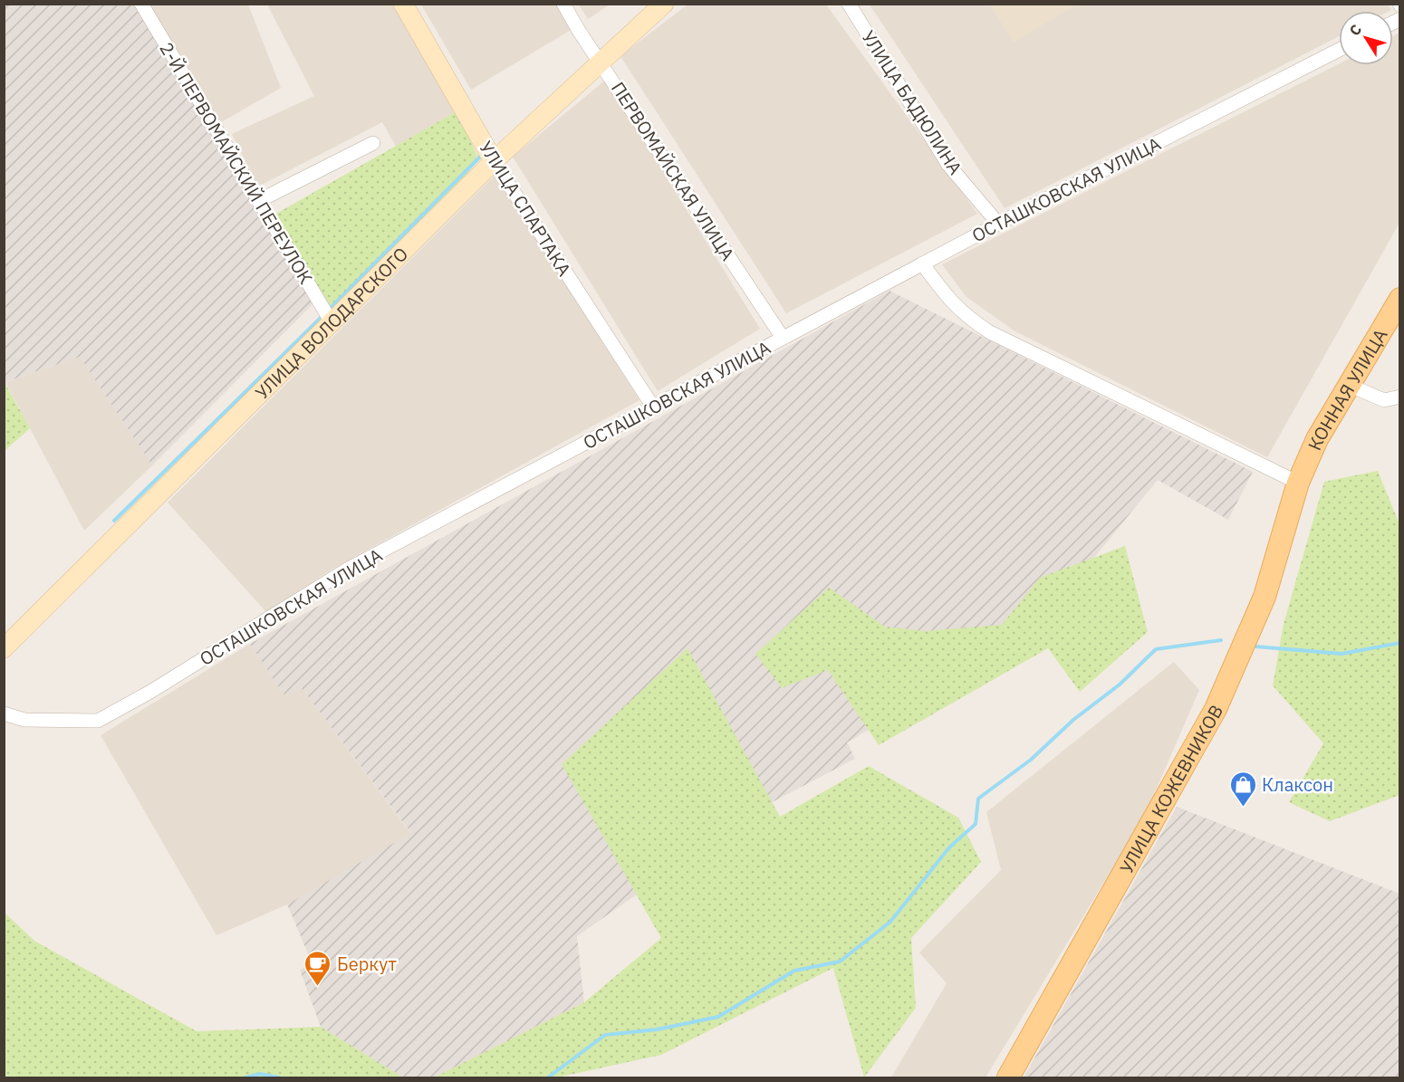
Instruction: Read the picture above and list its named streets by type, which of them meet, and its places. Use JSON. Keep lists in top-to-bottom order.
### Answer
{
  "streets": {
    "main road": ["КОННАЯ УЛИЦА", "УЛИЦА КОЖЕВНИКОВ"],
    "street": [
      "УЛИЦА БАДЮЛИНА",
      "2-Й ПЕРВОМАЙСКИЙ ПЕРЕУЛОК",
      "ПЕРВОМАЙСКАЯ УЛИЦА",
      "ОСТАШКОВСКАЯ УЛИЦА",
      "УЛИЦА СПАРТАКА",
      "УЛИЦА ВОЛОДАРСКОГО"
    ]
  },
  "crossings": [
    ["УЛИЦА БАДЮЛИНА", "ОСТАШКОВСКАЯ УЛИЦА"],
    ["2-Й ПЕРВОМАЙСКИЙ ПЕРЕУЛОК", "УЛИЦА ВОЛОДАРСКОГО"],
    ["ПЕРВОМАЙСКАЯ УЛИЦА", "ОСТАШКОВСКАЯ УЛИЦА"],
    ["ПЕРВОМАЙСКАЯ УЛИЦА", "УЛИЦА ВОЛОДАРСКОГО"],
    ["ОСТАШКОВСКАЯ УЛИЦА", "УЛИЦА СПАРТАКА"],
    ["УЛИЦА СПАРТАКА", "УЛИЦА ВОЛОДАРСКОГО"],
    ["КОННАЯ УЛИЦА", "УЛИЦА КОЖЕВНИКОВ"]
  ],
  "places": {
    "shop": ["Клаксон"],
    "cafe": ["Беркут"]
  },
  "north": "top left"
}
